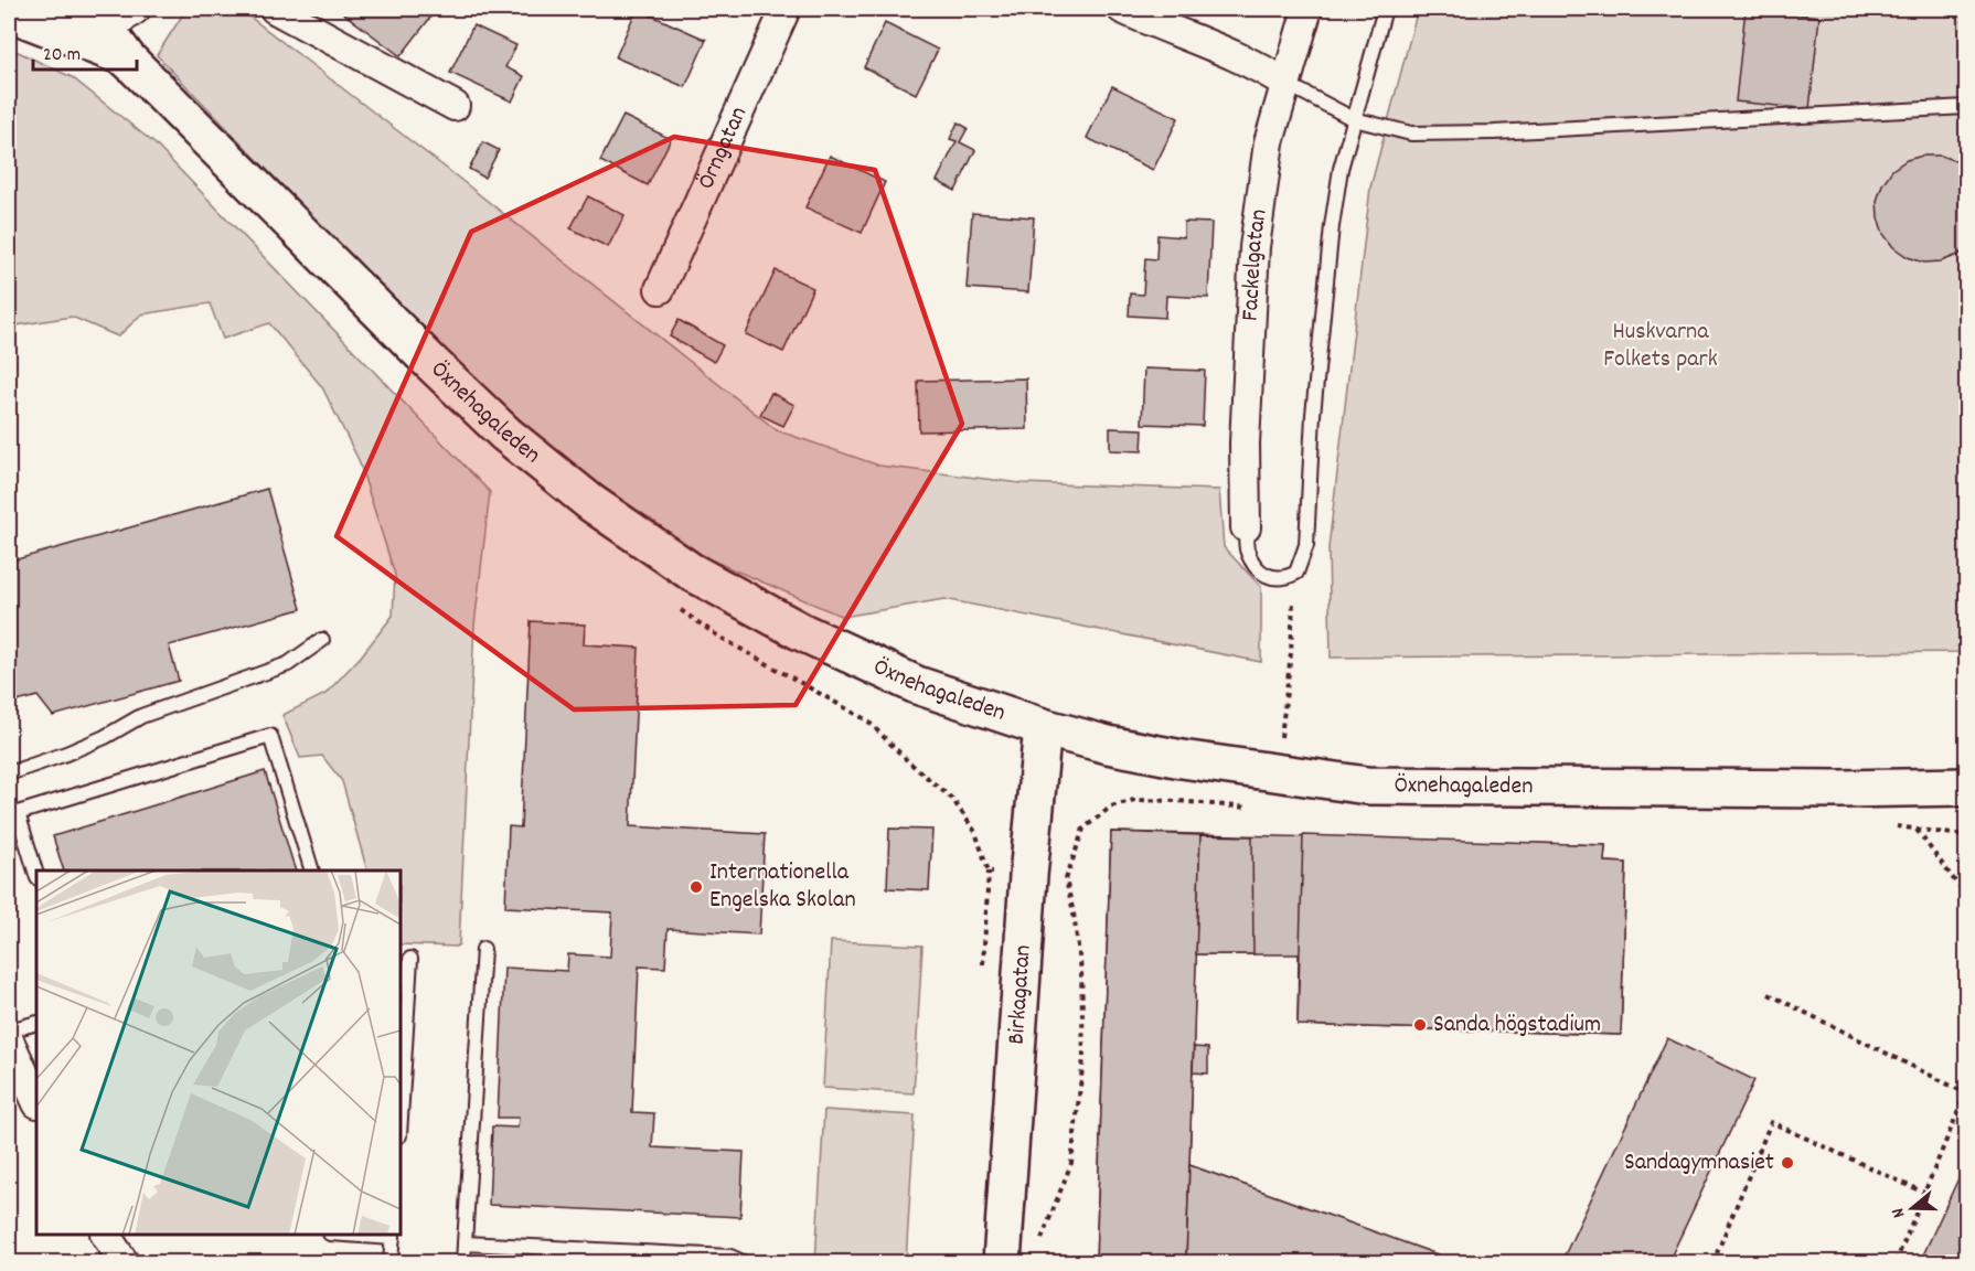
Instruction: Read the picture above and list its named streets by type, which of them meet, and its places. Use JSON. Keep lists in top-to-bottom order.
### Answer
{
  "streets": {
    "street": [
      "Örngatan",
      "Fackelgatan",
      "Öxnehagaleden",
      "Birkagatan"
    ]
  },
  "crossings": [
    ["Öxnehagaleden", "Birkagatan"]
  ],
  "parks": ["Huskvarna Folkets park"],
  "places": ["Internationella Engelska Skolan", "Sanda högstadium", "Sandagymnasiet"],
  "scale_bar": "20 m",
  "north": "left"
}
